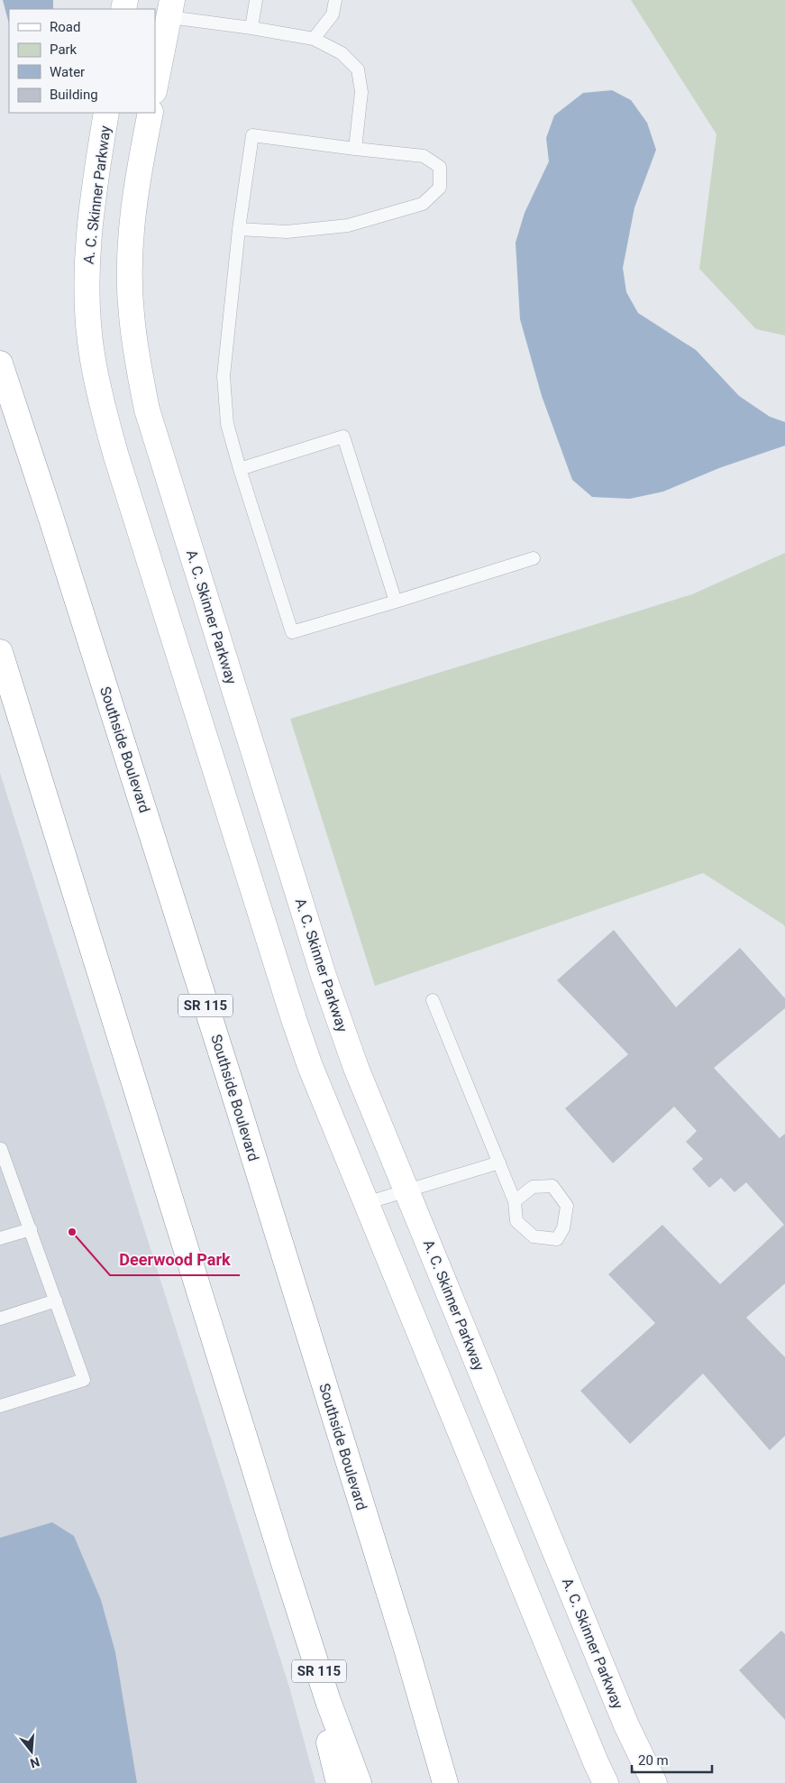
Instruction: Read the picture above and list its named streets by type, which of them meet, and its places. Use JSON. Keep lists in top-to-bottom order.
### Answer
{
  "streets": {
    "main road": ["A. C. Skinner Parkway", "Southside Boulevard", "SR 115"]
  },
  "places": ["Deerwood Park"],
  "legend": [
    "Road",
    "Park",
    "Water",
    "Building"
  ],
  "scale_bar": "20 m",
  "north": "bottom"
}
